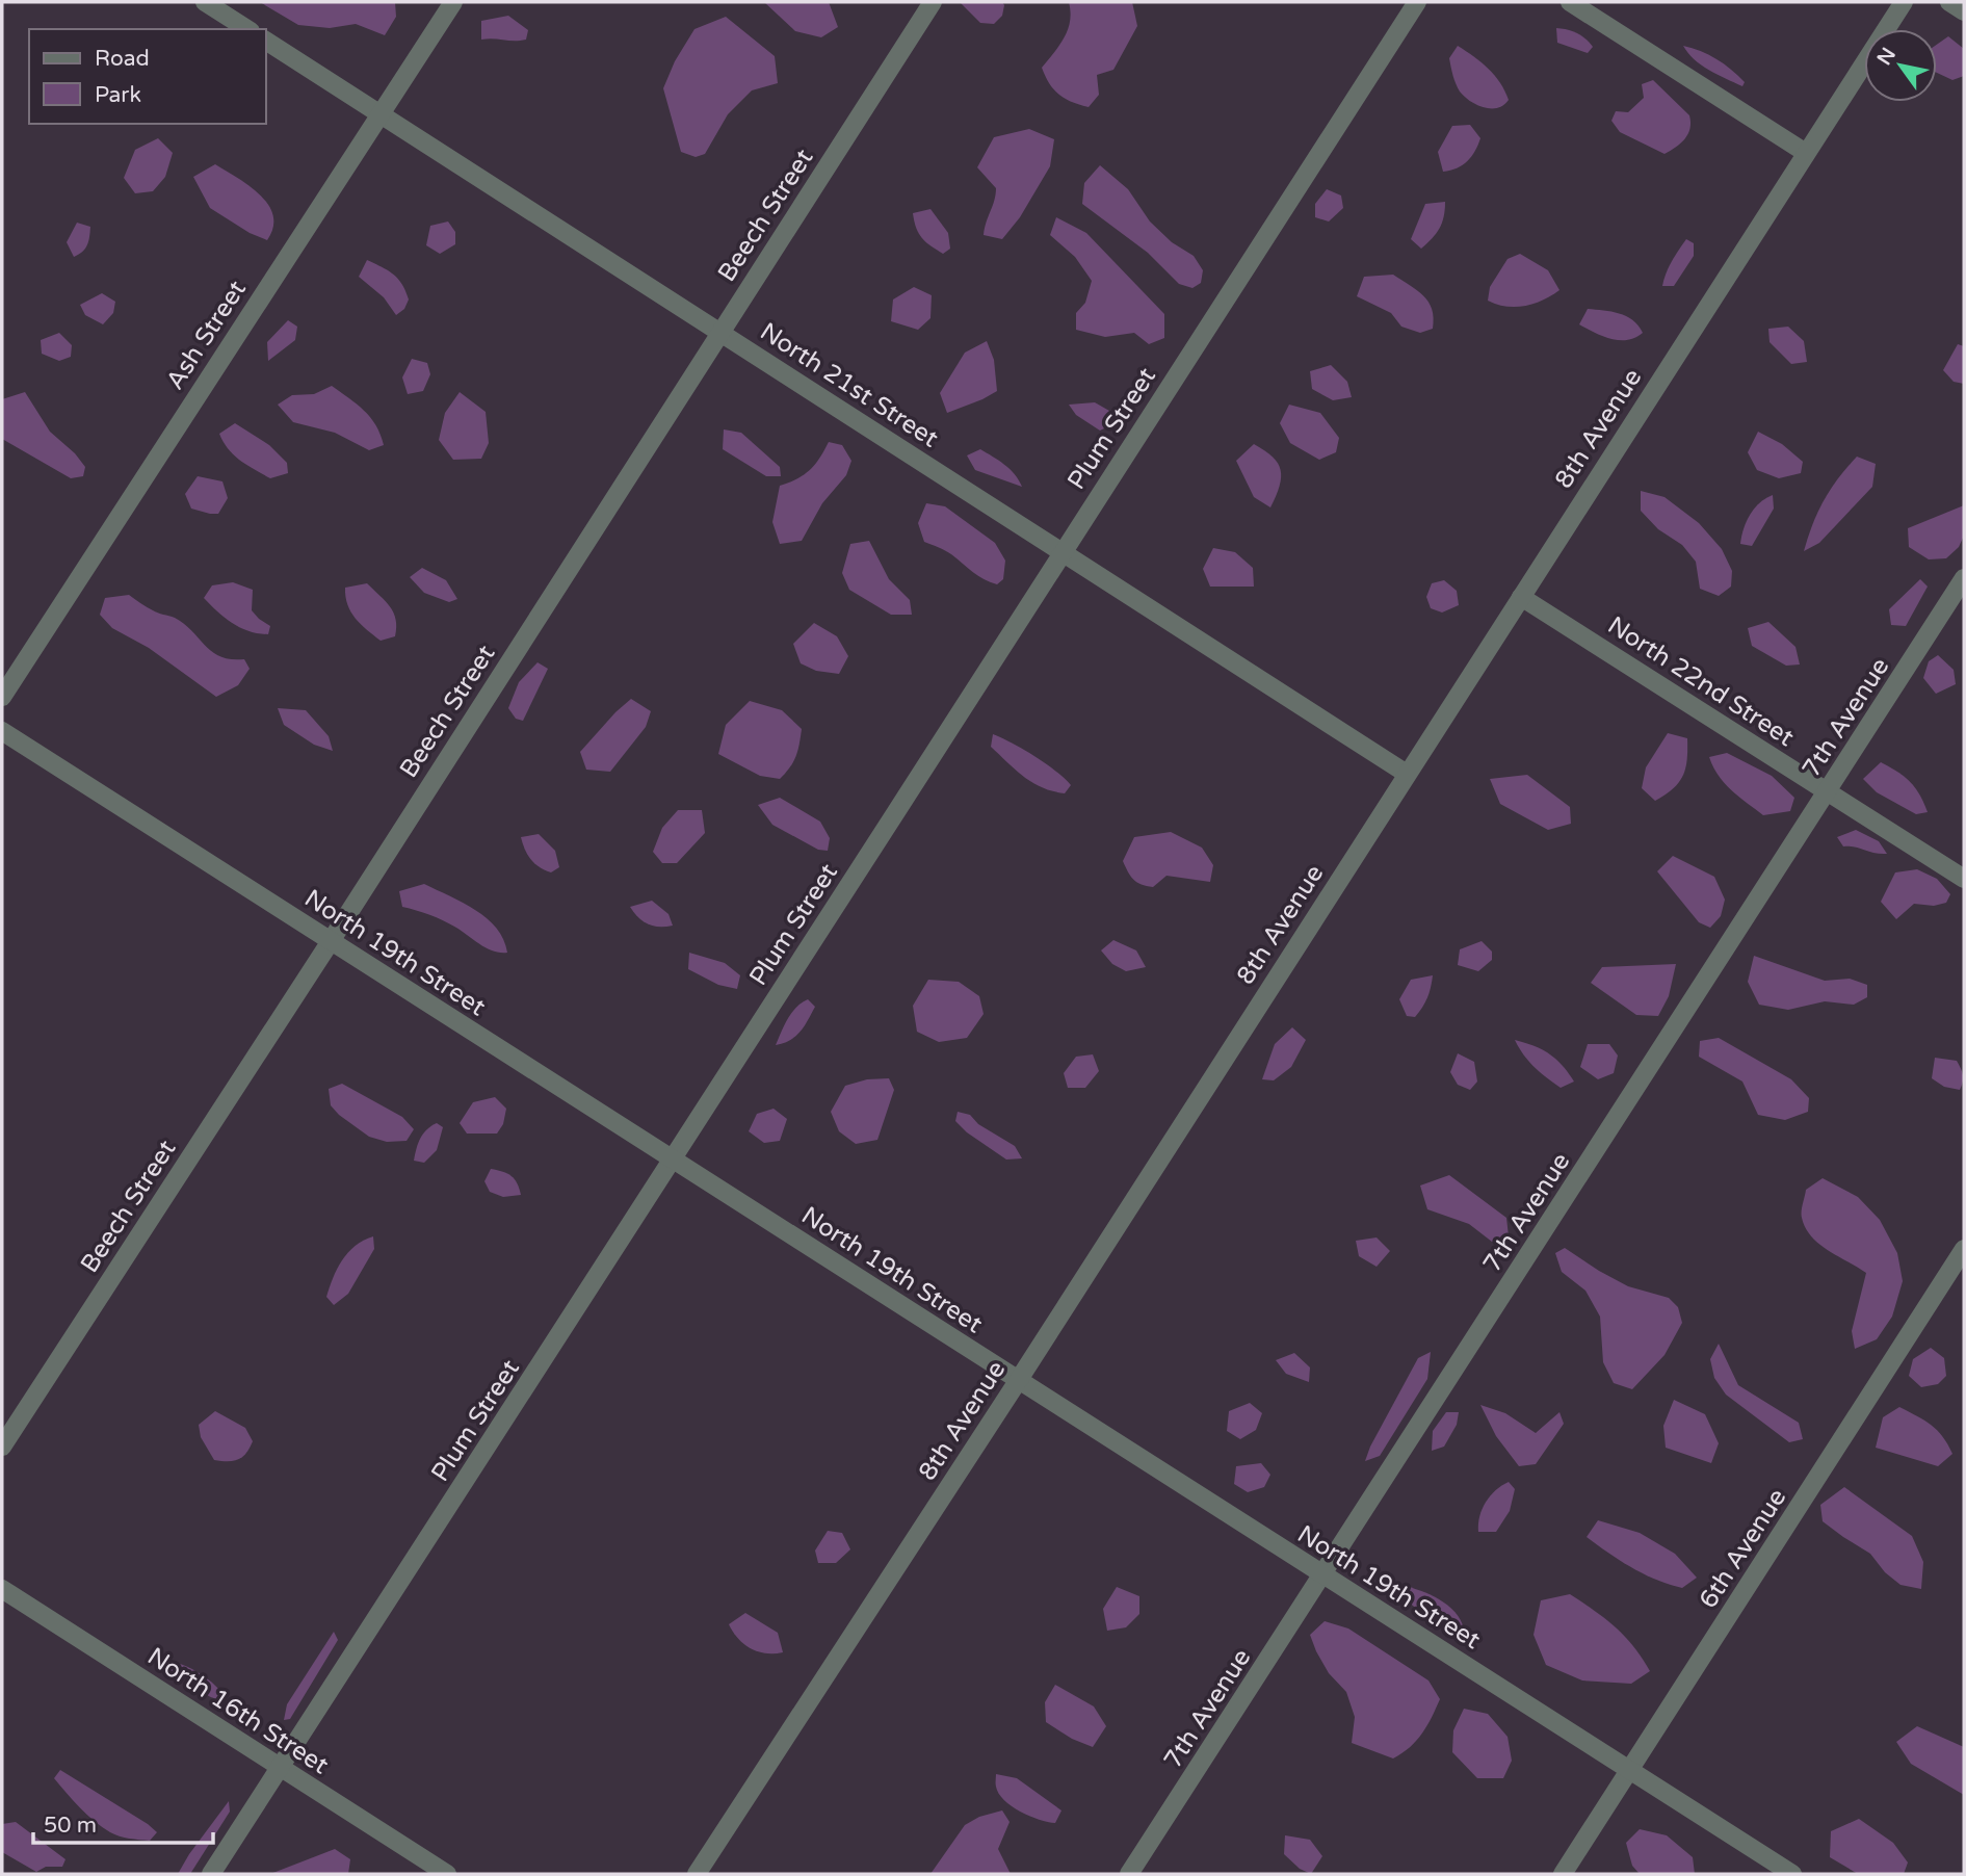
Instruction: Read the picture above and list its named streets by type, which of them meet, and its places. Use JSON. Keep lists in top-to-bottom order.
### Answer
{
  "streets": {
    "street": [
      "Beech Street",
      "Ash Street",
      "North 21st Street",
      "Plum Street",
      "8th Avenue",
      "North 22nd Street",
      "7th Avenue",
      "North 19th Street",
      "6th Avenue",
      "North 16th Street"
    ]
  },
  "crossings": [
    ["Beech Street", "North 21st Street"],
    ["Beech Street", "North 19th Street"],
    ["Ash Street", "North 21st Street"],
    ["North 21st Street", "Plum Street"],
    ["North 21st Street", "8th Avenue"],
    ["Plum Street", "North 19th Street"],
    ["Plum Street", "North 16th Street"],
    ["8th Avenue", "North 22nd Street"],
    ["8th Avenue", "North 19th Street"],
    ["North 22nd Street", "7th Avenue"],
    ["7th Avenue", "North 19th Street"],
    ["North 19th Street", "6th Avenue"]
  ],
  "legend": ["Road", "Park"],
  "scale_bar": "50 m",
  "north": "top left"
}
